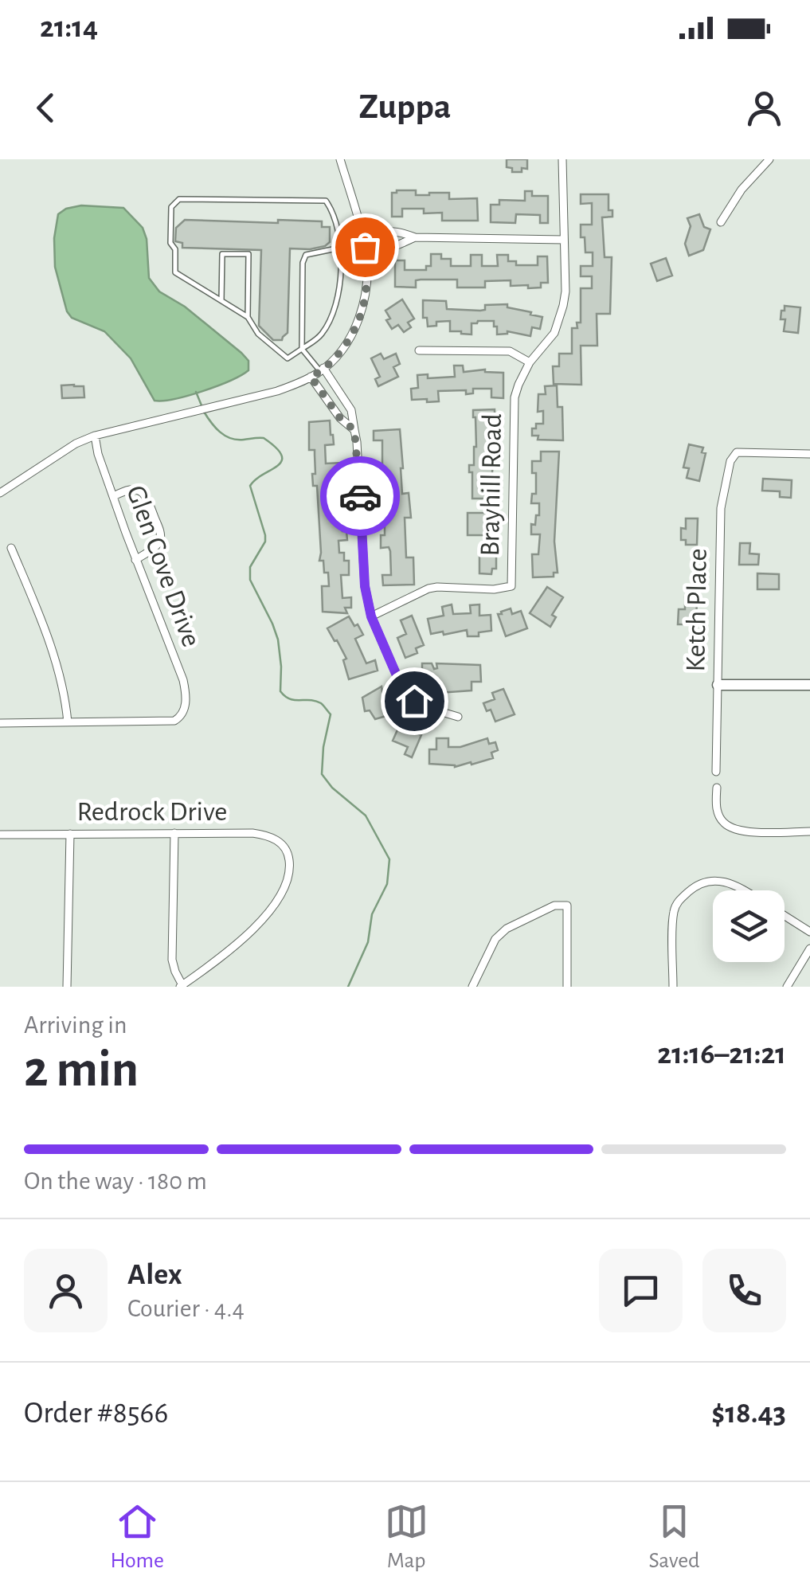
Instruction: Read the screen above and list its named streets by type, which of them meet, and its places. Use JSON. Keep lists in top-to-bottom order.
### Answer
{
  "streets": {
    "street": [
      "Brayhill Road",
      "Glen Cove Drive",
      "Ketch Place",
      "Redrock Drive"
    ]
  },
  "page": {
    "status": "21:14",
    "header": "Zuppa",
    "heading": ["2 min", "Arriving in", "21:16–21:21"],
    "panel": [
      "Alex",
      "Courier · 4.4",
      "Order #8566",
      "$18.43"
    ],
    "bar": "On the way · 180 m",
    "tabs": ["Home", "Map", "Saved"]
  }
}
